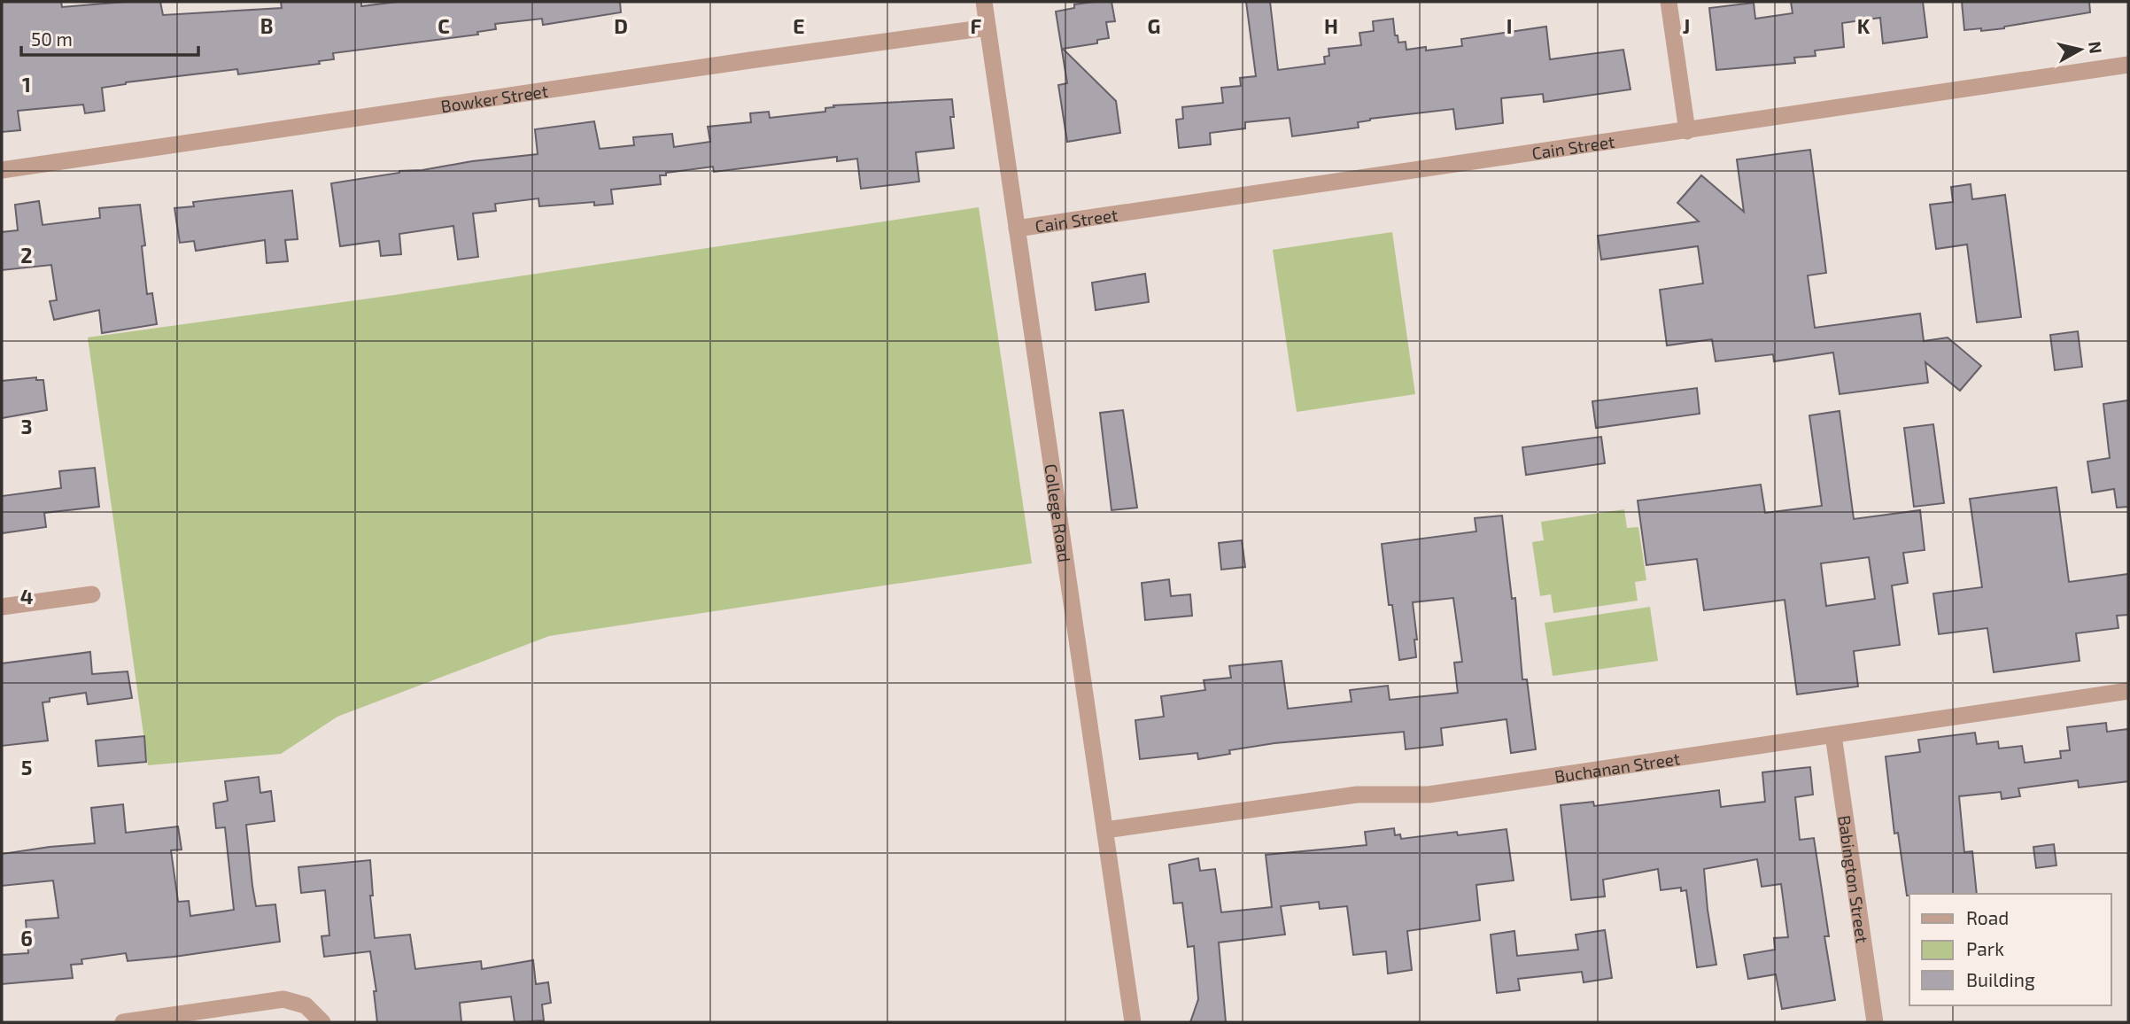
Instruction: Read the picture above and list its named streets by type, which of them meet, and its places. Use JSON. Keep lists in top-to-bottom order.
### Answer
{
  "streets": {
    "street": [
      "Bowker Street",
      "Cain Street",
      "College Road",
      "Buchanan Street",
      "Babington Street"
    ]
  },
  "crossings": [
    ["Bowker Street", "College Road"],
    ["Cain Street", "College Road"],
    ["College Road", "Buchanan Street"],
    ["Buchanan Street", "Babington Street"]
  ],
  "legend": ["Road", "Park", "Building"],
  "scale_bar": "50 m",
  "north": "right",
  "grid": {
    "columns": [
      "B",
      "C",
      "D",
      "E",
      "F",
      "G",
      "H",
      "I",
      "J",
      "K"
    ],
    "rows": [
      "1",
      "2",
      "3",
      "4",
      "5",
      "6"
    ]
  }
}
